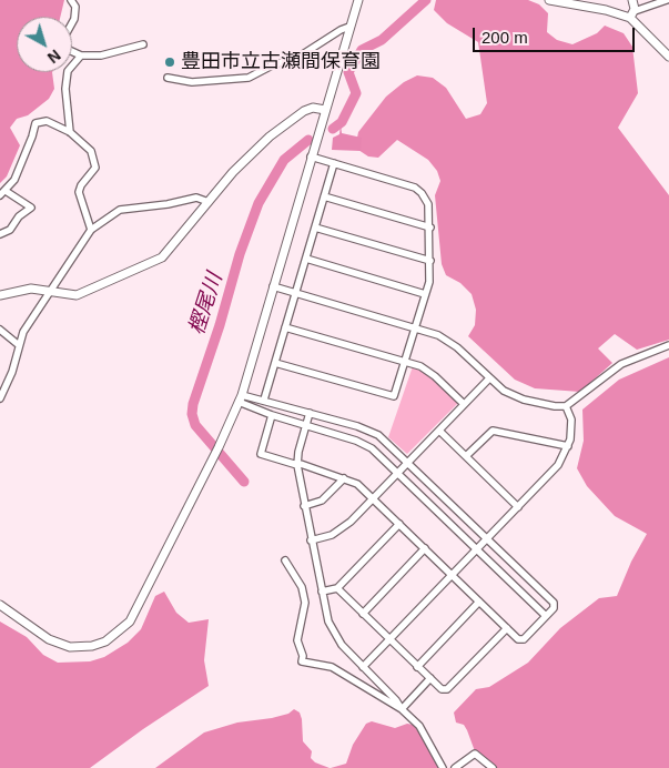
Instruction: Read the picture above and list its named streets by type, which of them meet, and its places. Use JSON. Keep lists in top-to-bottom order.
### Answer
{
  "water": ["樫尾川"],
  "places": ["豊田市立古瀬間保育園"],
  "scale_bar": "200 m",
  "north": "bottom right"
}
